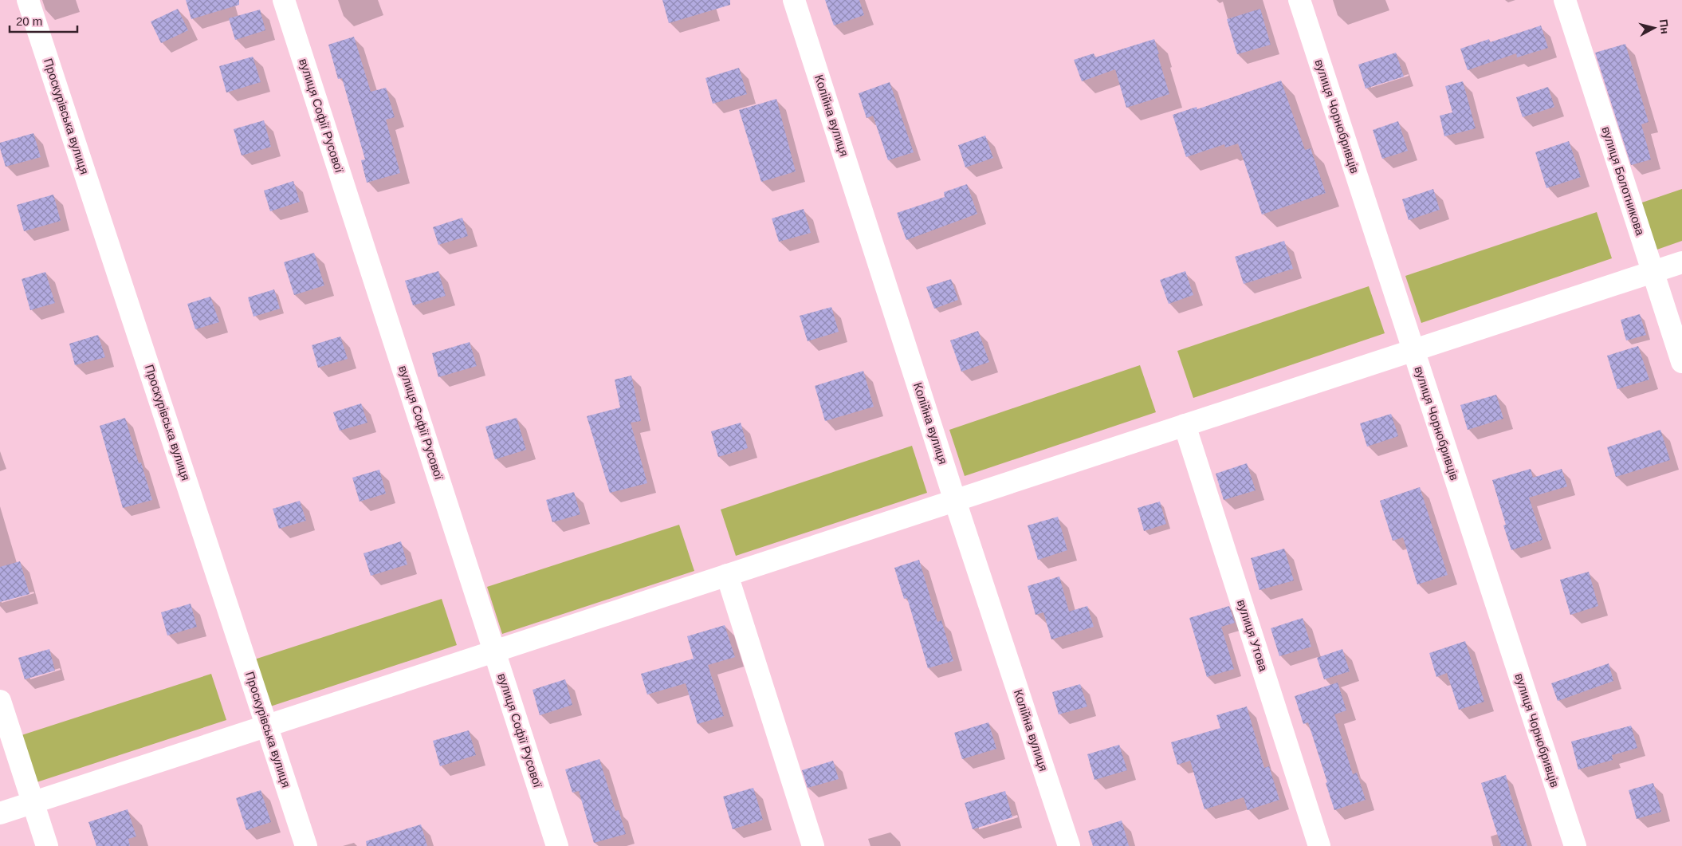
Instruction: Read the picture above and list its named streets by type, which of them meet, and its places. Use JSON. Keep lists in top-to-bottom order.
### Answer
{
  "streets": {
    "street": [
      "вулиця Софії Русової",
      "Колійна вулиця",
      "Проскурівська вулиця",
      "вулиця Чорнобривців",
      "вулиця Болотникова",
      "вулиця Утова"
    ]
  },
  "scale_bar": "20 m",
  "north": "right"
}
